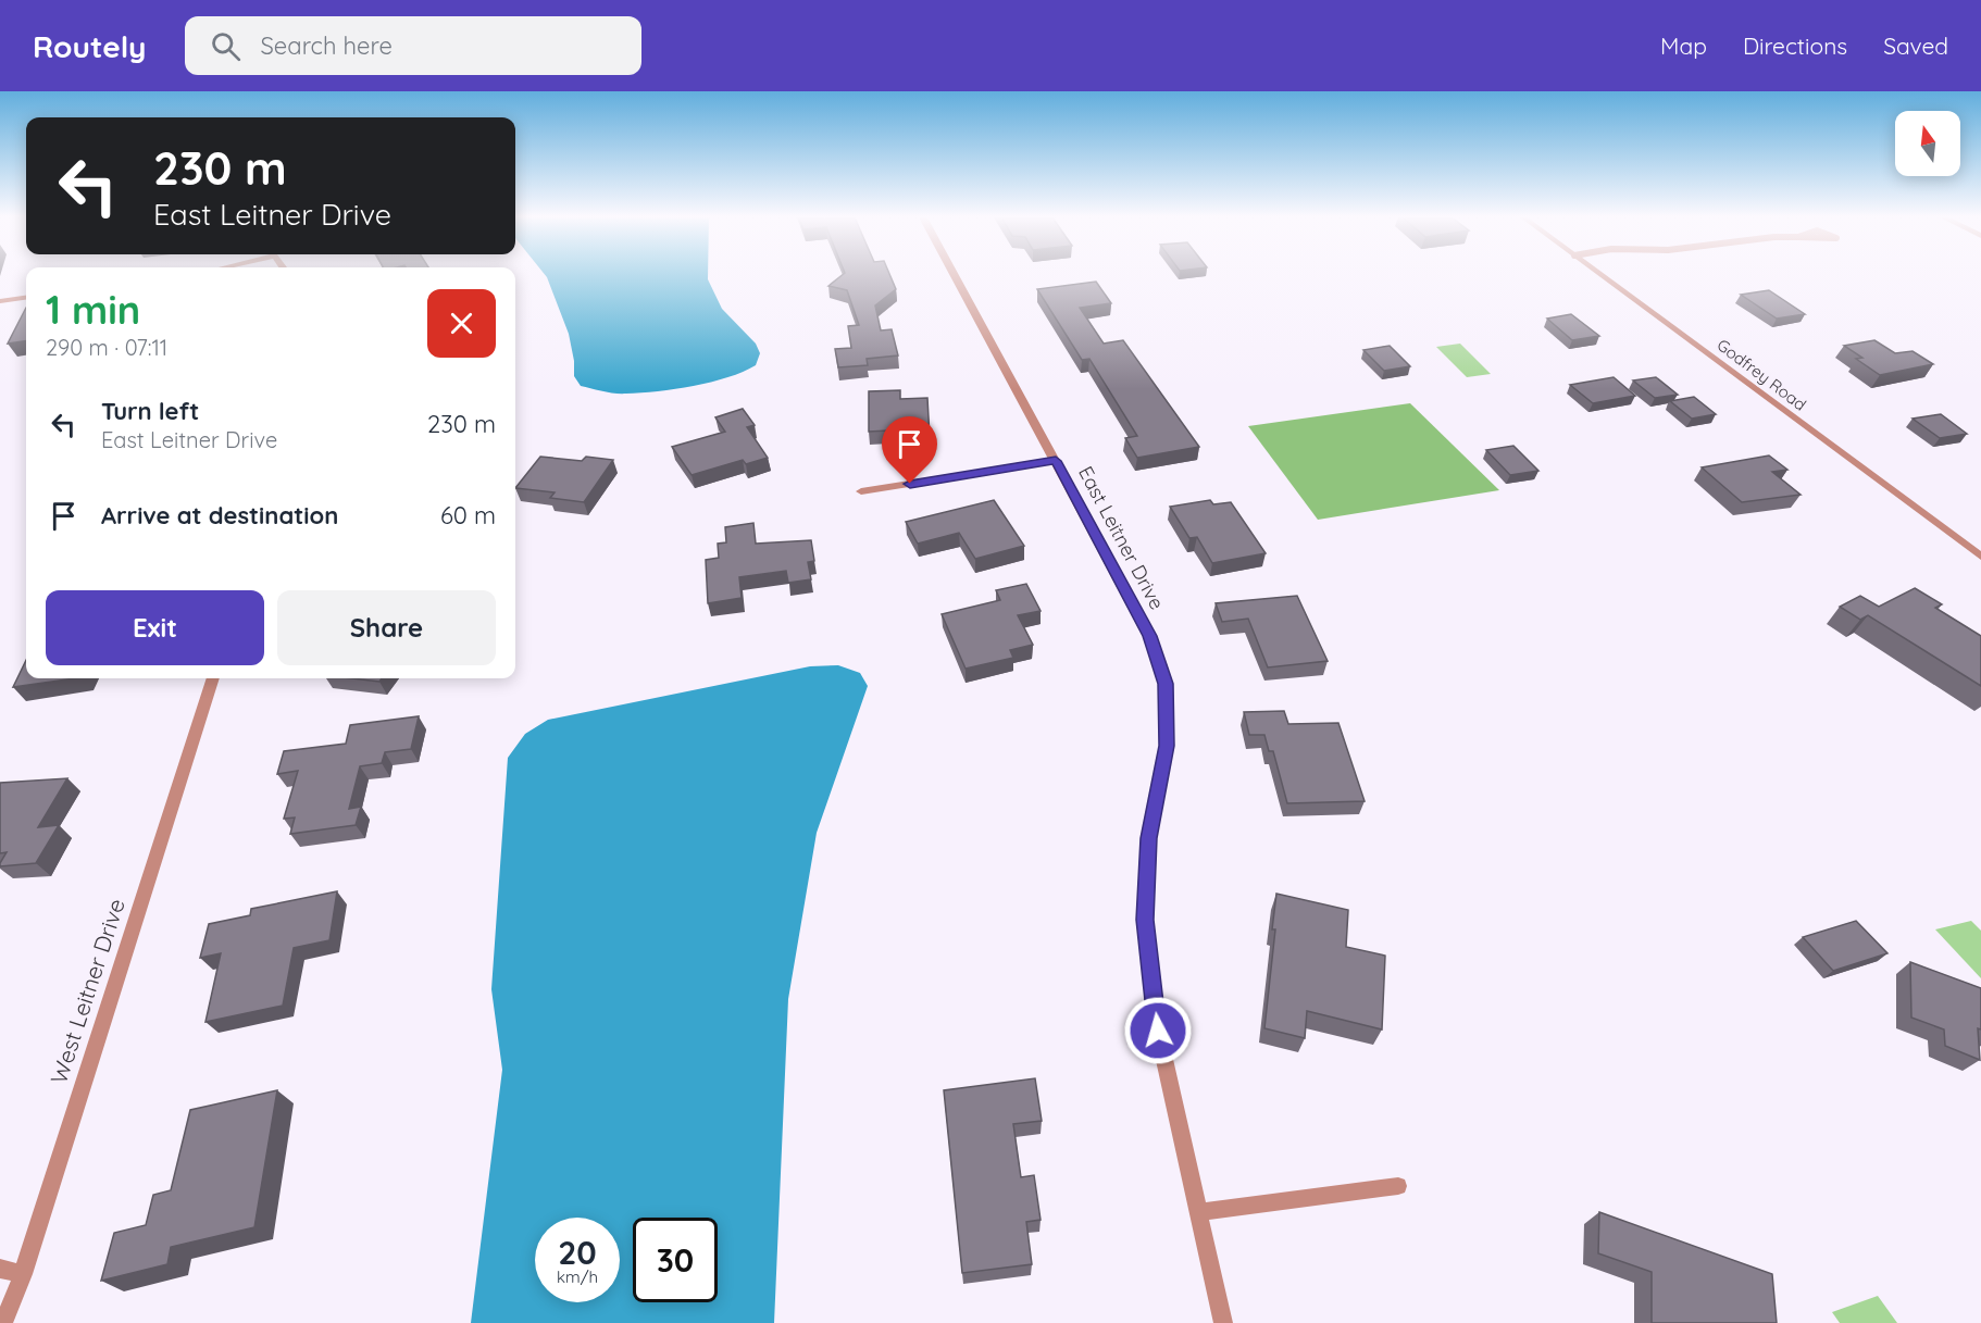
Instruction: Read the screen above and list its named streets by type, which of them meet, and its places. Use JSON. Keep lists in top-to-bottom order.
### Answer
{
  "streets": {
    "street": ["Godfrey Road", "East Leitner Drive", "West Leitner Drive"]
  },
  "north": "top",
  "page": {
    "header": "Routely",
    "search": "Search here",
    "nav": ["Map", "Directions", "Saved"],
    "turn": ["230 m", "East Leitner Drive"],
    "heading": ["1 min", "290 m · 07:11"],
    "list": [
      {
        "name": "Turn left",
        "note": "East Leitner Drive",
        "value": "230 m"
      },
      {
        "name": "Arrive at destination",
        "value": "60 m"
      }
    ],
    "buttons": ["Exit", "Share"],
    "speed": "20 km/h",
    "limit": "30"
  }
}
